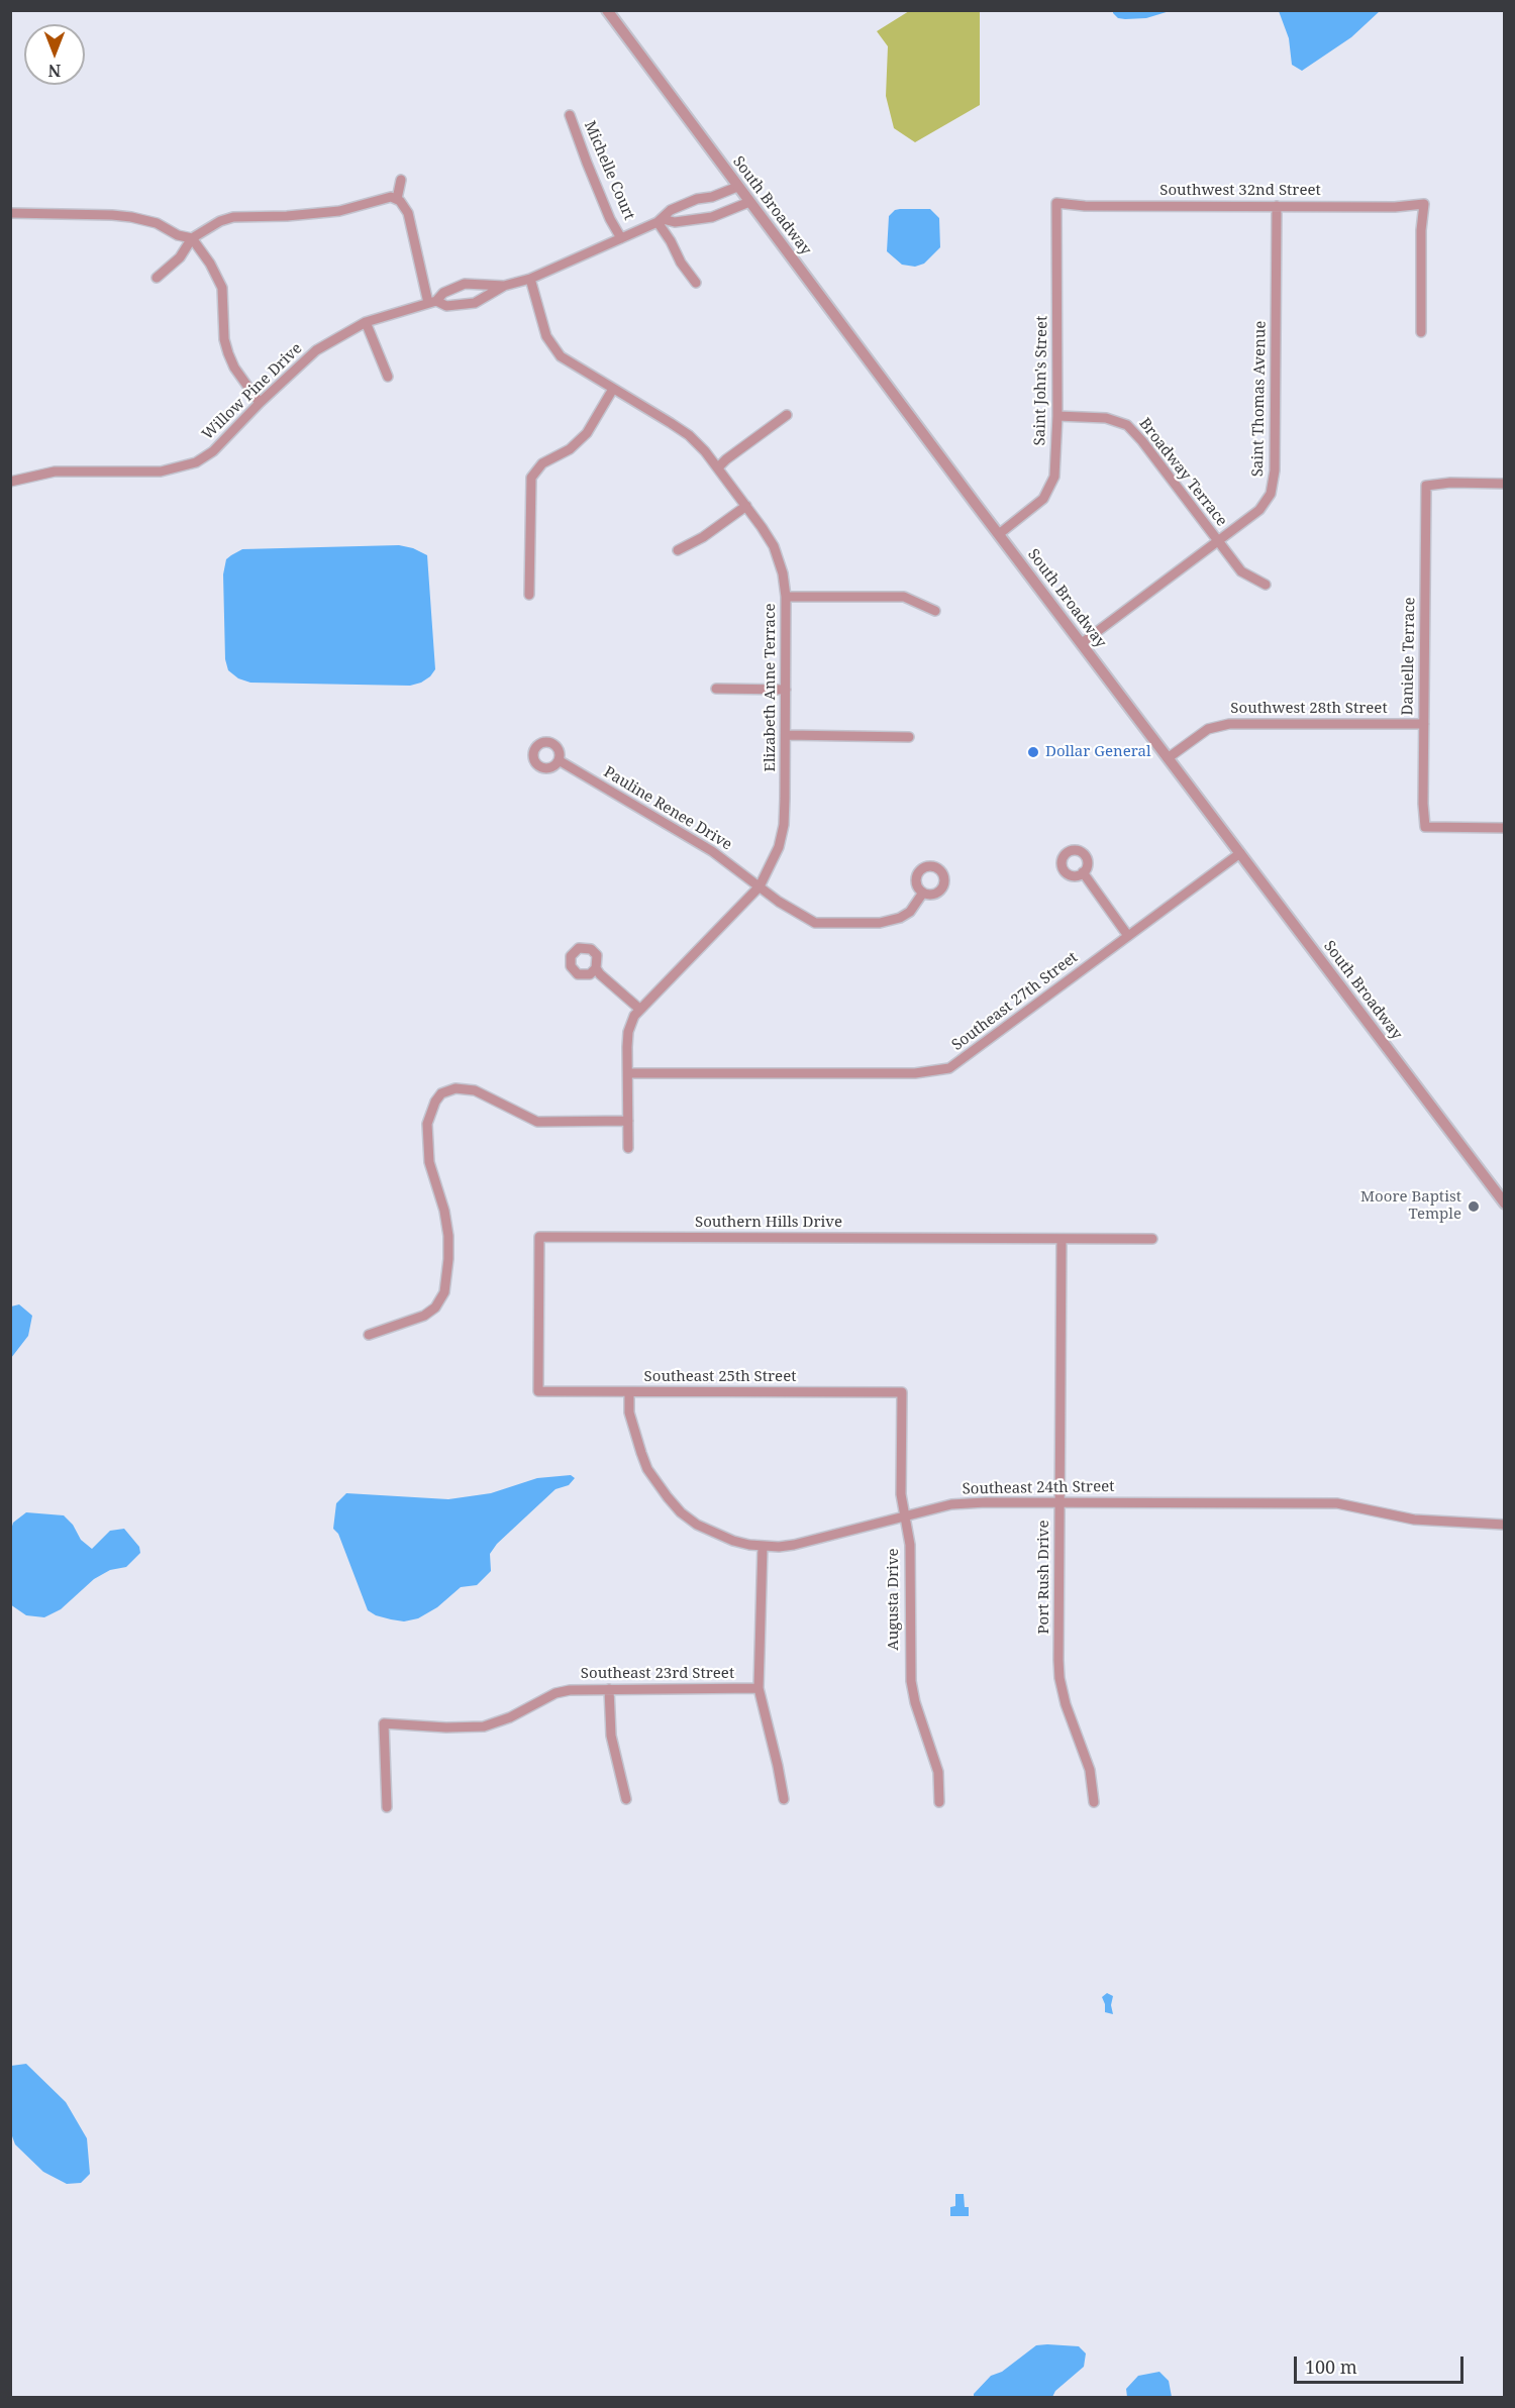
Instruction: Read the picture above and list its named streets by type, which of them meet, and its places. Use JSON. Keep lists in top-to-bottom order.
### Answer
{
  "streets": {
    "street": [
      "Michelle Court",
      "Southwest 32nd Street",
      "South Broadway",
      "Saint John's Street",
      "Willow Pine Drive",
      "Saint Thomas Avenue",
      "Broadway Terrace",
      "Danielle Terrace",
      "Elizabeth Anne Terrace",
      "Southwest 28th Street",
      "Pauline Renee Drive",
      "Southeast 27th Street",
      "Southern Hills Drive",
      "Southeast 25th Street",
      "Southeast 24th Street",
      "Port Rush Drive",
      "Augusta Drive",
      "Southeast 23rd Street"
    ]
  },
  "crossings": [
    ["Michelle Court", "Willow Pine Drive"],
    ["Southwest 32nd Street", "Saint John's Street"],
    ["Southwest 32nd Street", "Saint Thomas Avenue"],
    ["South Broadway", "Saint John's Street"],
    ["South Broadway", "Willow Pine Drive"],
    ["South Broadway", "Saint Thomas Avenue"],
    ["South Broadway", "Southwest 28th Street"],
    ["South Broadway", "Southeast 27th Street"],
    ["Saint John's Street", "Broadway Terrace"],
    ["Willow Pine Drive", "Elizabeth Anne Terrace"],
    ["Saint Thomas Avenue", "Broadway Terrace"],
    ["Danielle Terrace", "Southwest 28th Street"],
    ["Elizabeth Anne Terrace", "Pauline Renee Drive"],
    ["Elizabeth Anne Terrace", "Southeast 27th Street"],
    ["Southern Hills Drive", "Southeast 25th Street"],
    ["Southern Hills Drive", "Port Rush Drive"],
    ["Southeast 25th Street", "Southeast 24th Street"],
    ["Southeast 25th Street", "Augusta Drive"],
    ["Southeast 24th Street", "Port Rush Drive"],
    ["Southeast 24th Street", "Augusta Drive"]
  ],
  "places": ["Dollar General", "Moore Baptist Temple"],
  "scale_bar": "100 m",
  "north": "bottom"
}
